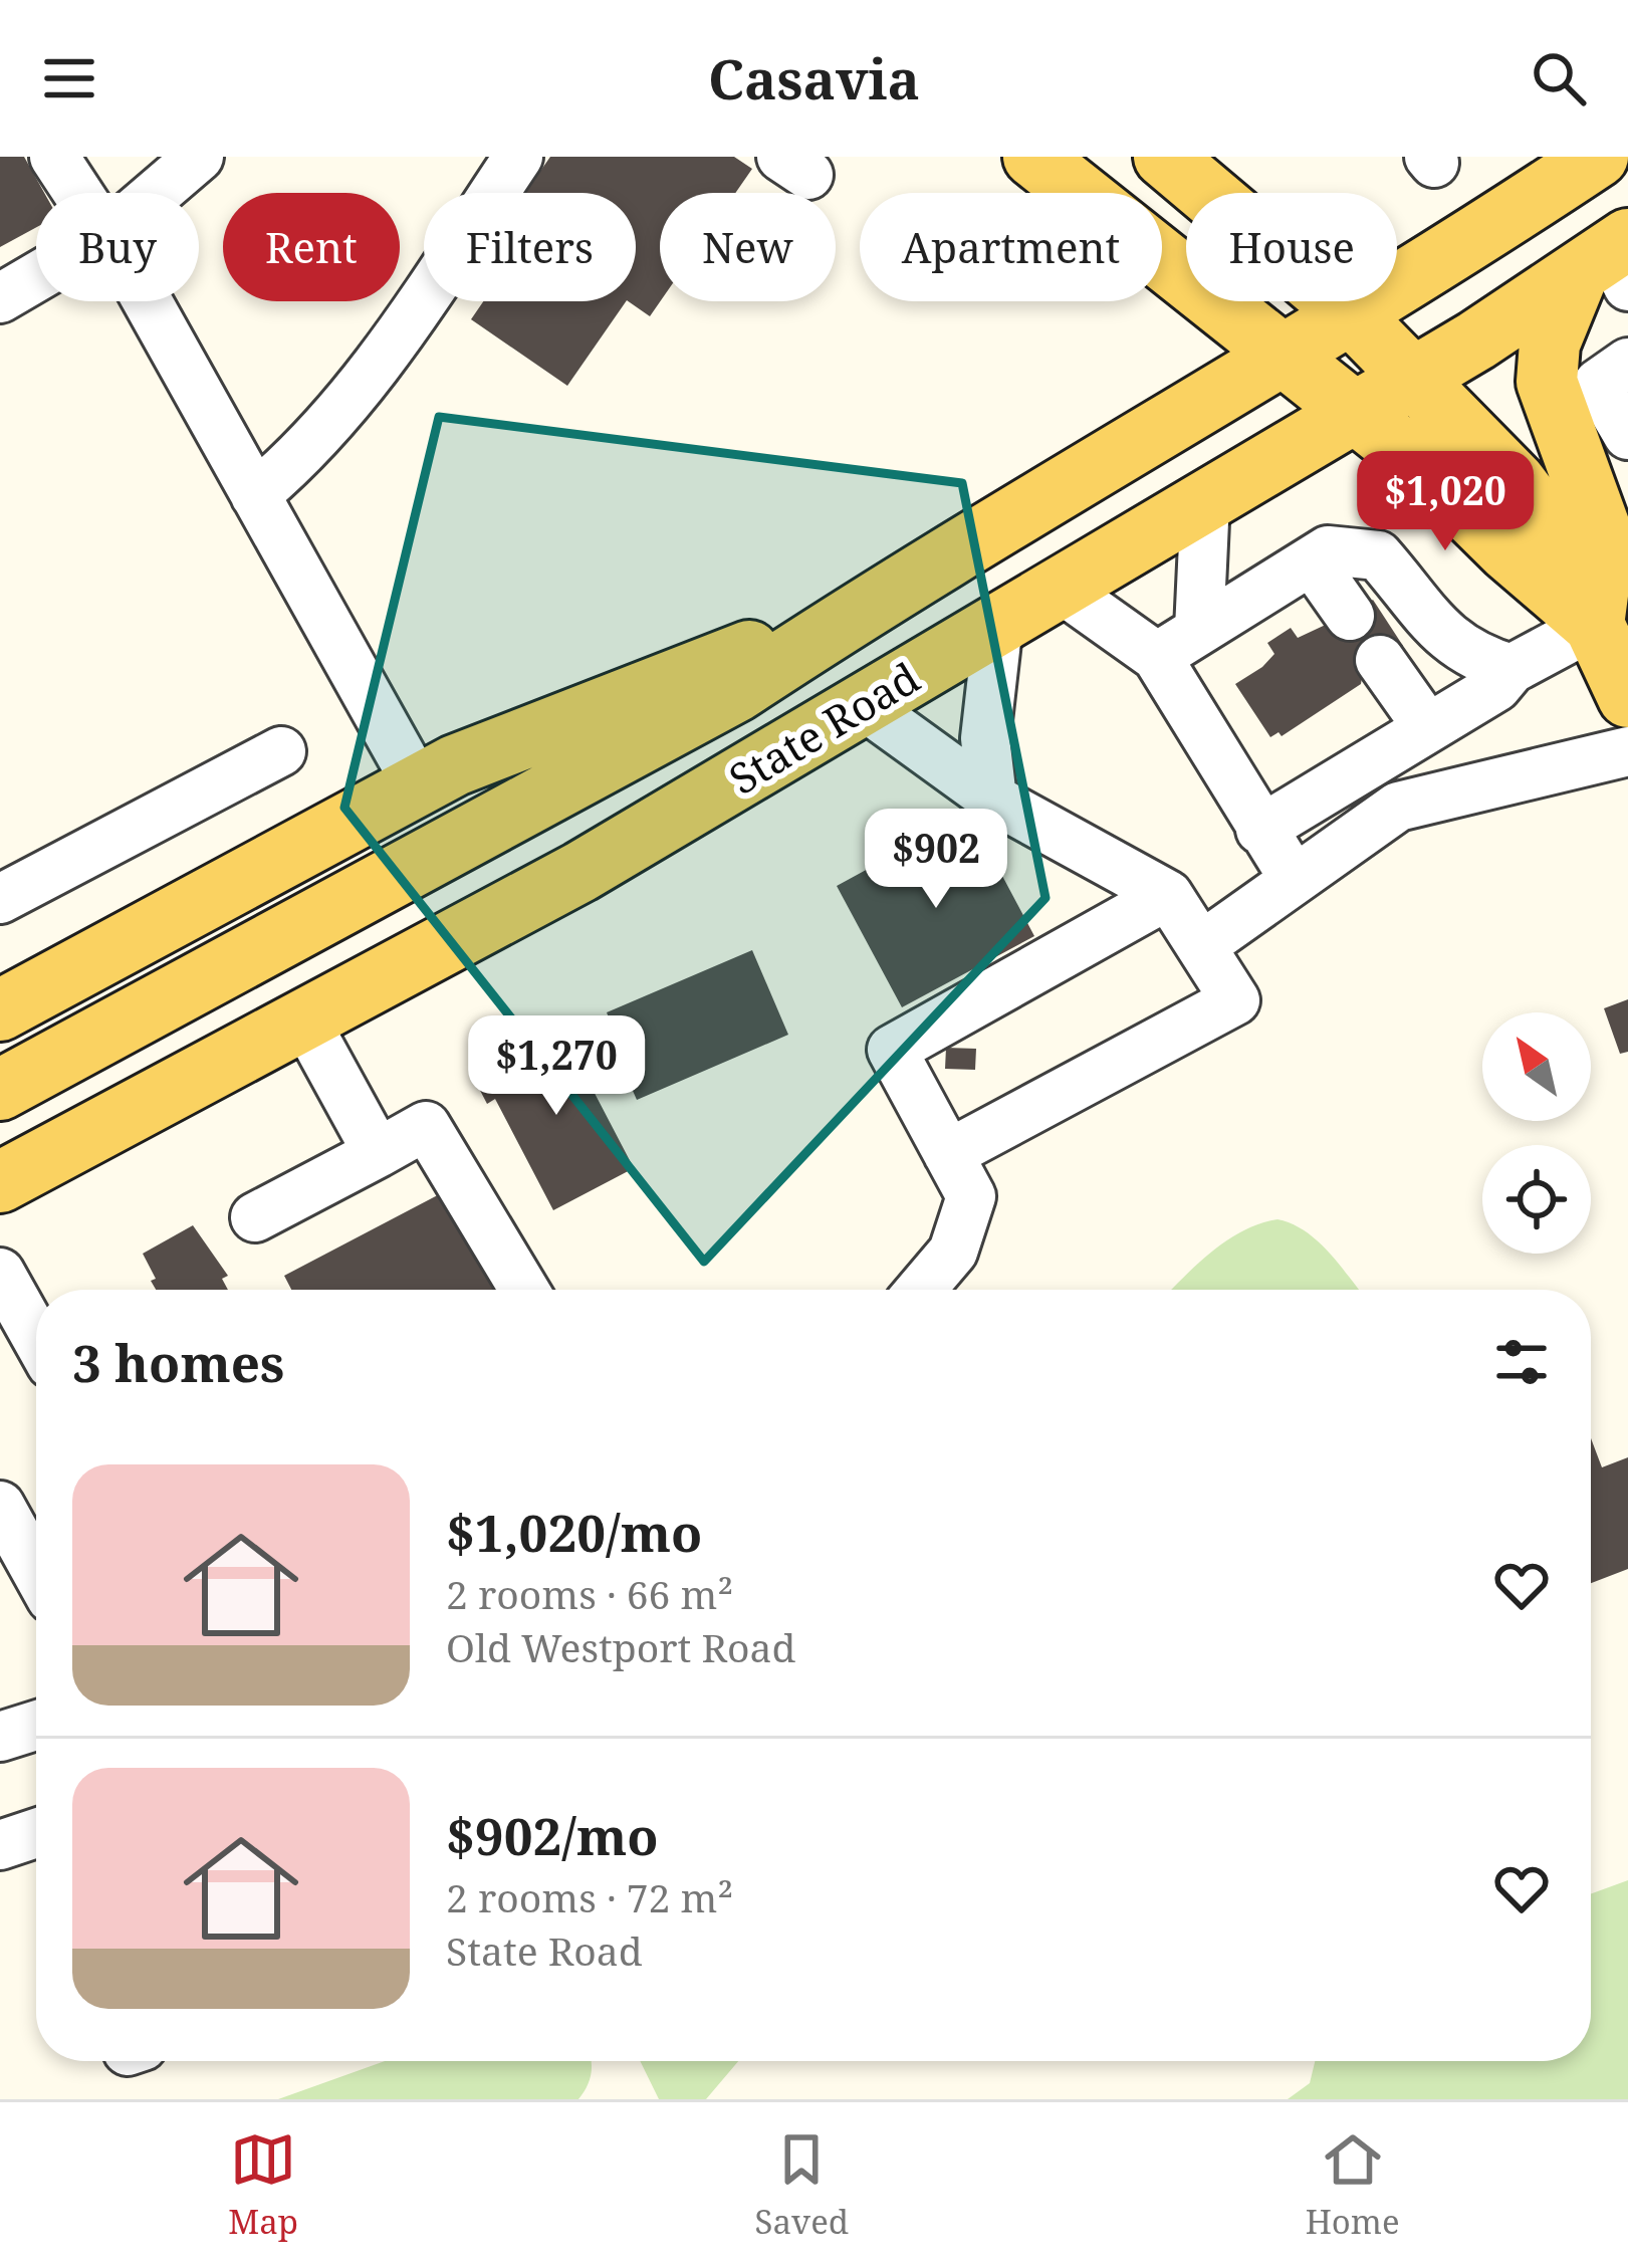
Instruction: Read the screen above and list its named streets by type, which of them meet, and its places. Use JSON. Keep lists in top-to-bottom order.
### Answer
{
  "streets": {
    "main road": ["State Road"]
  },
  "north": "top left",
  "page": {
    "header": "Casavia",
    "chip": [
      "Buy",
      "Rent",
      "Filters",
      "New",
      "Apartment",
      "House"
    ],
    "price": ["$1,020", "$902", "$1,270"],
    "heading": "3 homes",
    "list": [
      {
        "name": "$1,020/mo",
        "note": "2 rooms · 66 m² · Old Westport Road"
      },
      {
        "name": "$902/mo",
        "note": "2 rooms · 72 m² · State Road"
      }
    ],
    "tabs": ["Map", "Saved", "Home"]
  }
}
